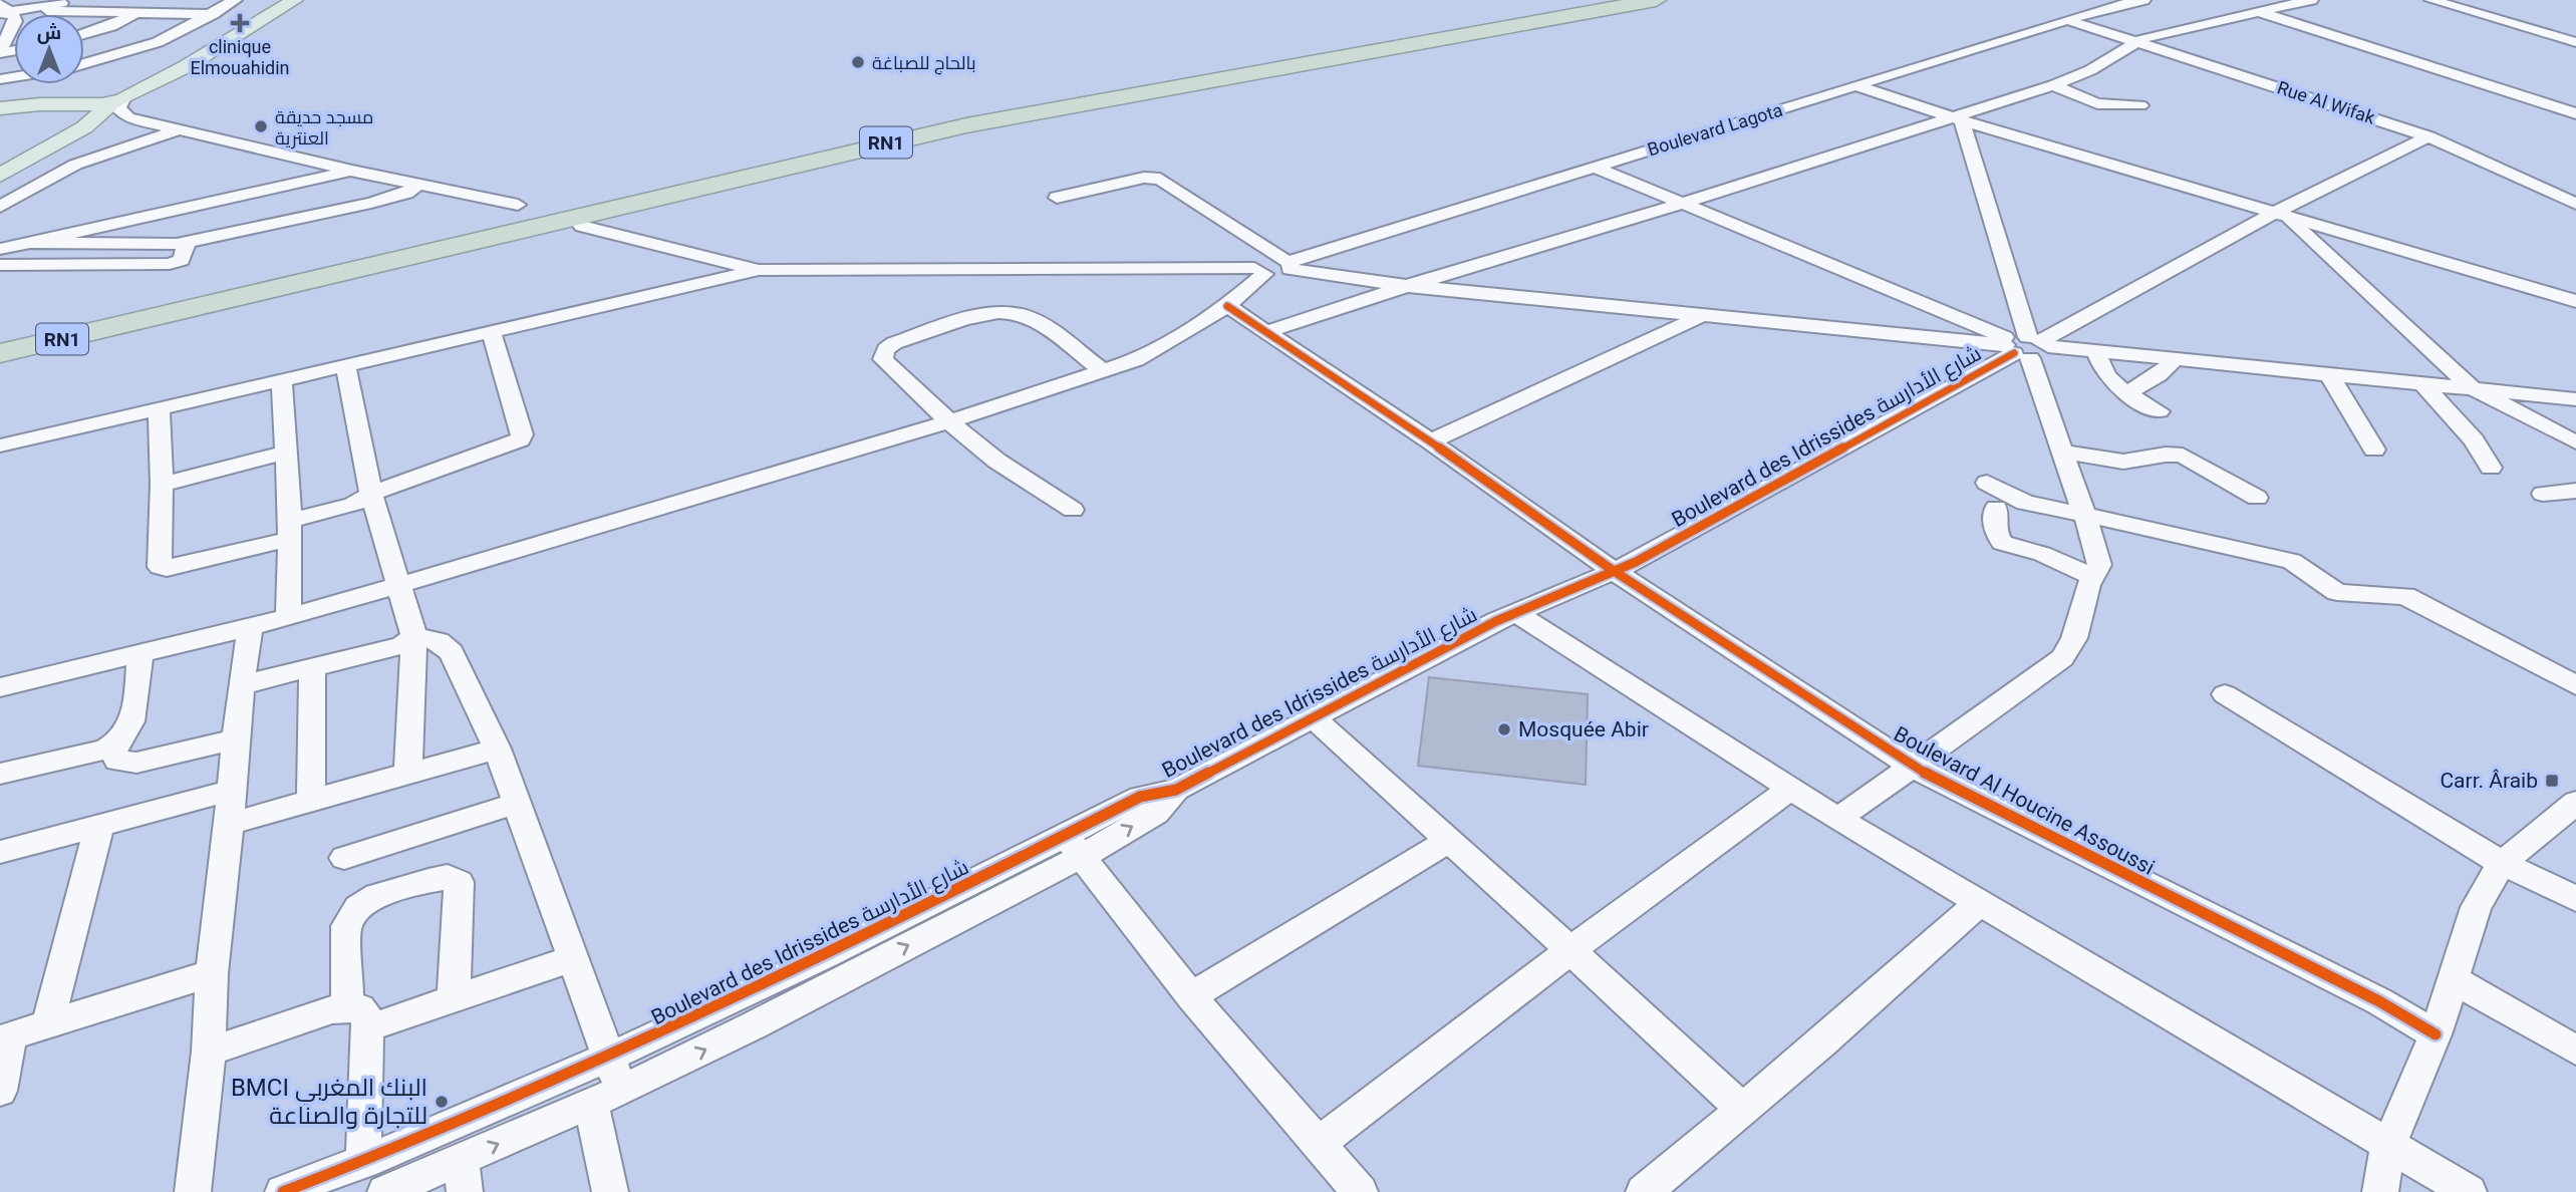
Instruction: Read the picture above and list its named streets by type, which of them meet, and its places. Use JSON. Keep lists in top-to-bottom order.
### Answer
{
  "streets": {
    "highway": ["RN1"],
    "street": [
      "Rue Al Wifak",
      "Boulevard Lagota",
      "Boulevard des Idrissides شارع الأدارسة",
      "Boulevard Al Houcine Assoussi"
    ]
  },
  "crossings": [
    ["Rue Al Wifak", "Boulevard Lagota"],
    ["Rue Al Wifak", "Boulevard des Idrissides شارع الأدارسة"],
    ["Boulevard des Idrissides شارع الأدارسة", "Boulevard Al Houcine Assoussi"]
  ],
  "places": {
    "health": ["clinique Elmouahidin"],
    "other": [
      "بالحاج للصباغة",
      "مسجد حديقة العنترية",
      "Mosquée Abir",
      "BMCI البنك المغربي للتجارة والصناعة"
    ],
    "transit": ["Carr. Âraib"]
  },
  "north": "top"
}
